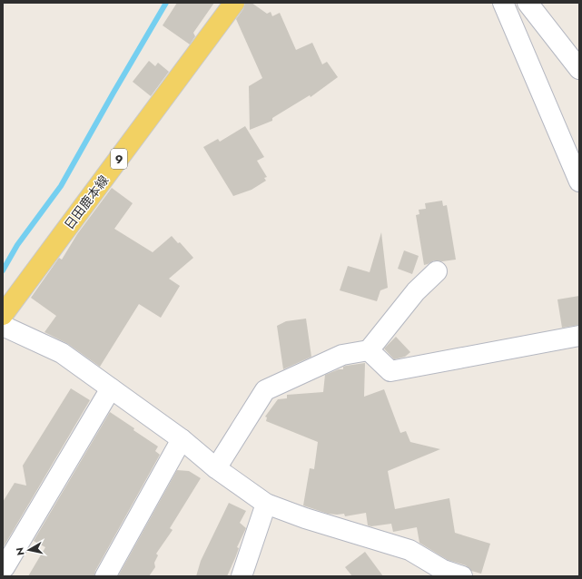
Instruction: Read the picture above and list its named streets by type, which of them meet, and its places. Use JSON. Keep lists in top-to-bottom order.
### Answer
{
  "streets": {
    "main road": ["9", "日田鹿本線"]
  },
  "north": "left"
}
